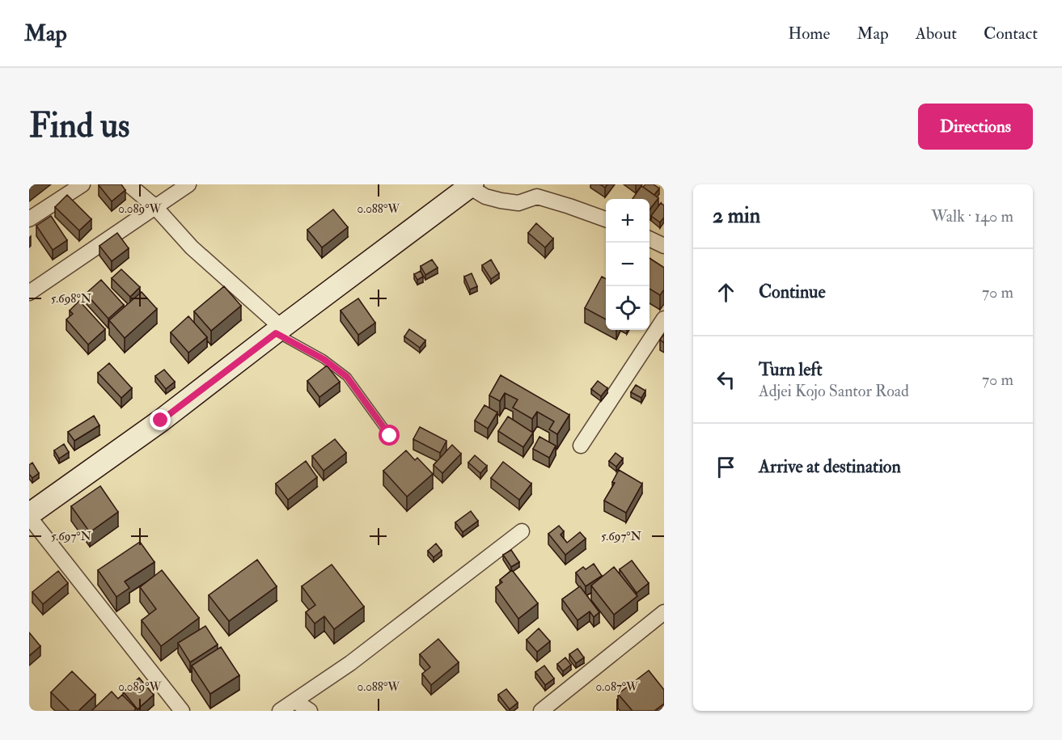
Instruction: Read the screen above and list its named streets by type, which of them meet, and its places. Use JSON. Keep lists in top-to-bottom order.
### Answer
{
  "page": {
    "header": "Map",
    "nav": [
      "Home",
      "Map",
      "About",
      "Contact"
    ],
    "buttons": "Directions",
    "title": "Find us",
    "heading": ["2 min", "Walk · 140 m"],
    "map_buttons": ["+", "−"],
    "list": [
      ["Continue", "70 m"],
      ["Turn left", "Adjei Kojo Santor Road", "70 m"],
      "Arrive at destination"
    ]
  },
  "coordinates": [
    "0.089°W",
    "0.088°W",
    "5.698°N",
    "5.697°N",
    "0.087°W"
  ]
}
